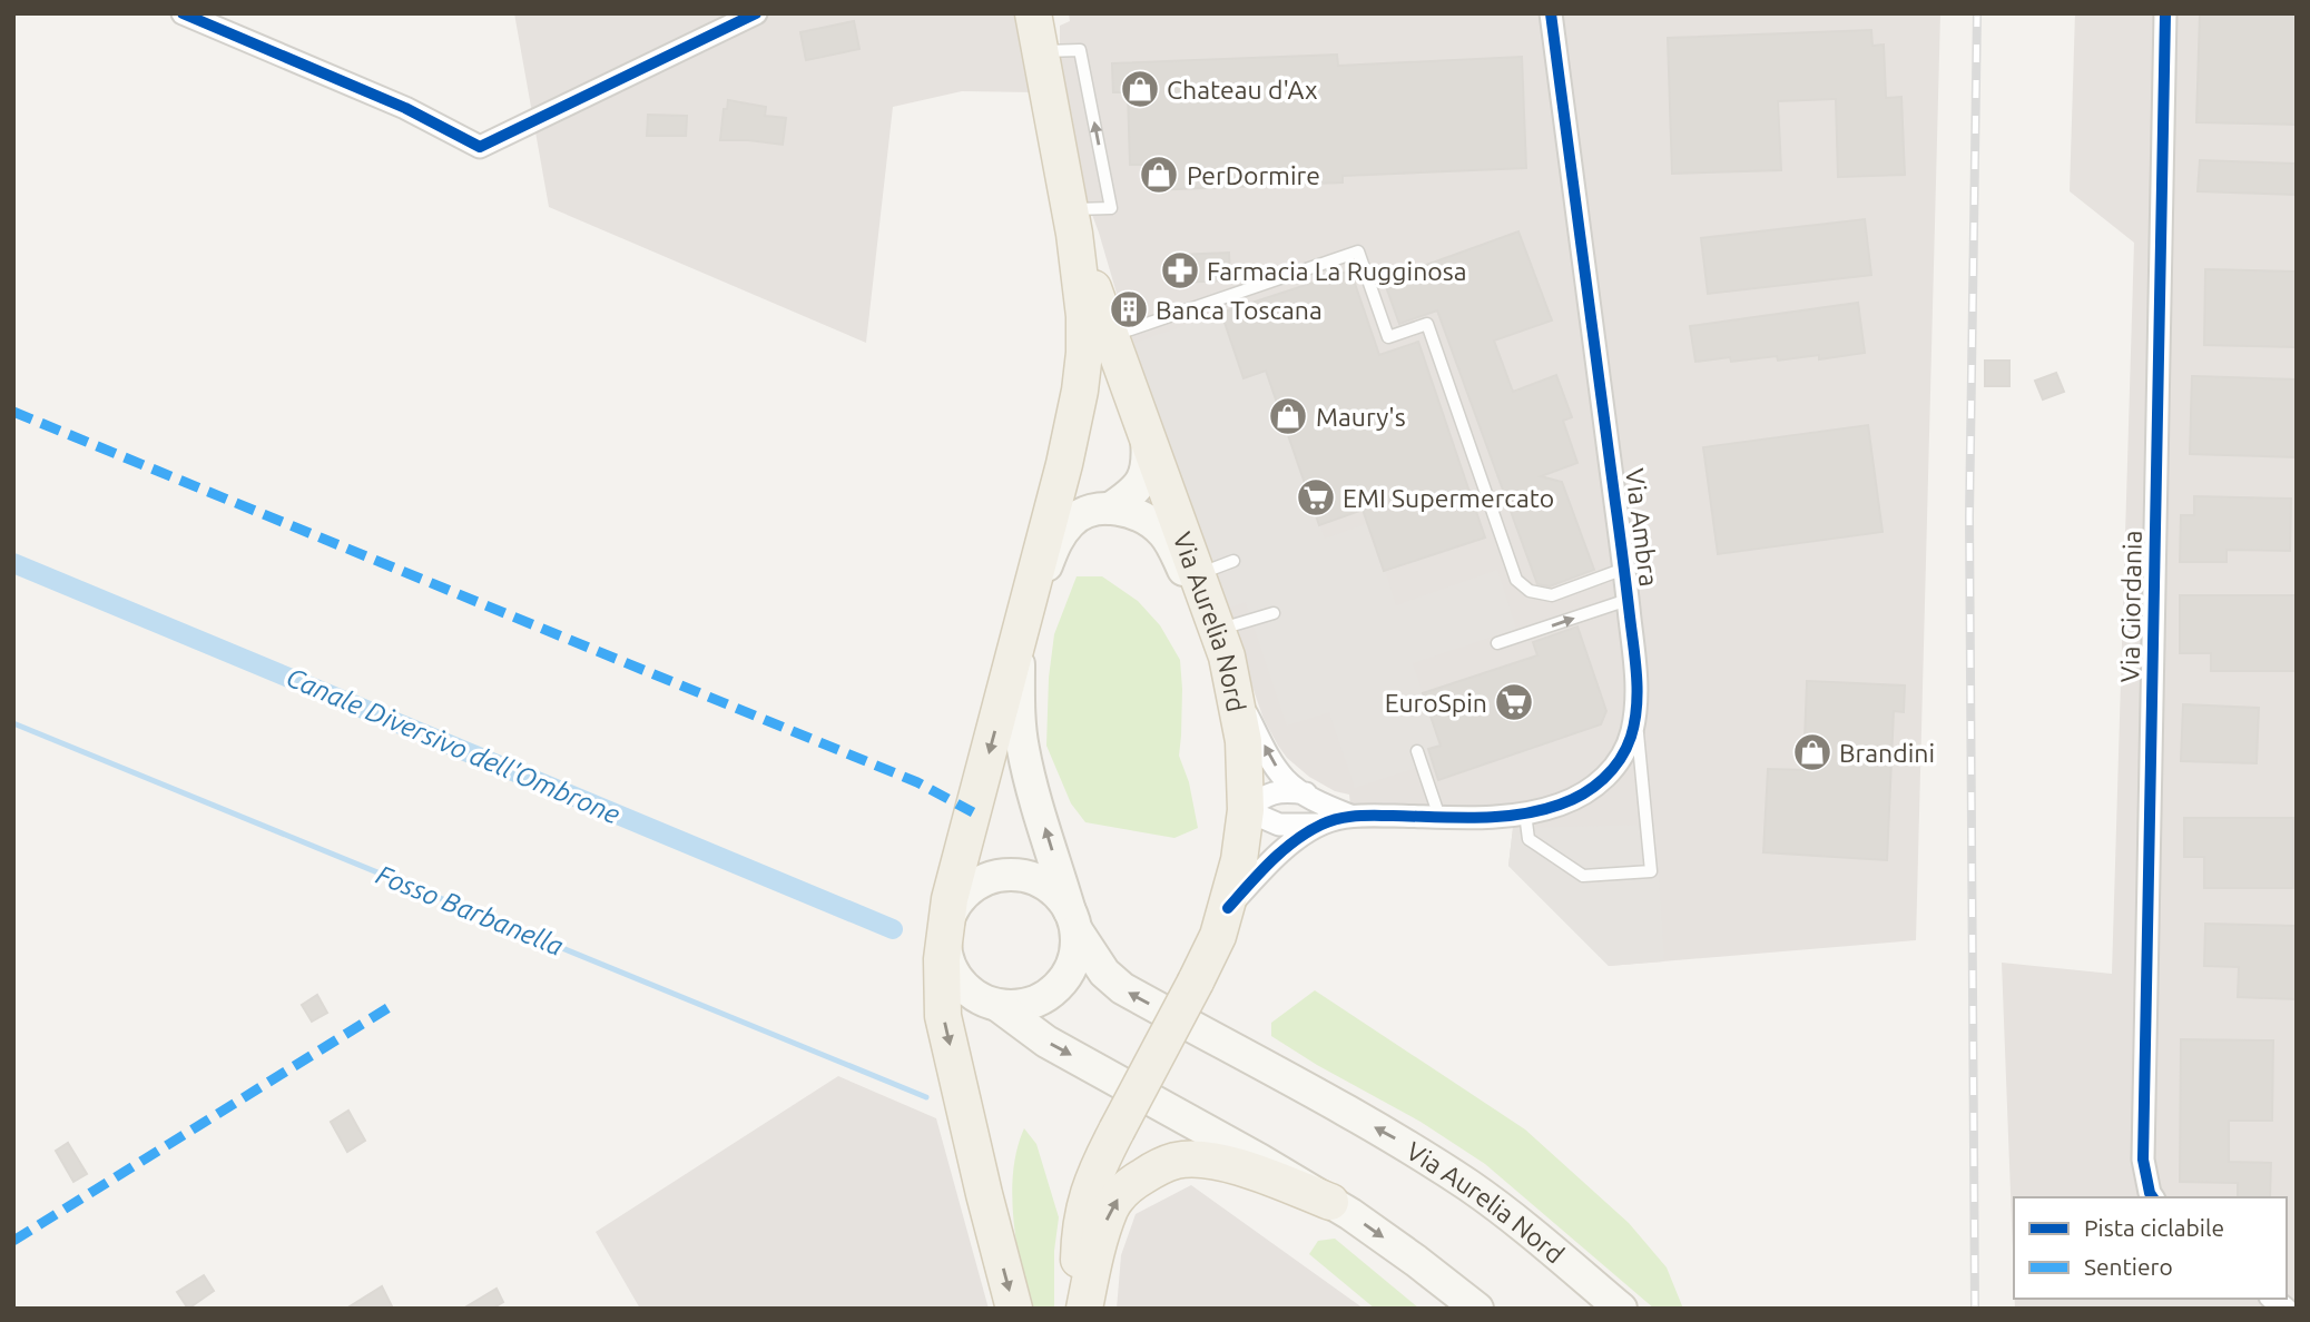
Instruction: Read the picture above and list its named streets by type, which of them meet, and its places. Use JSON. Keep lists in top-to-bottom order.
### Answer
{
  "streets": {
    "main road": ["Via Aurelia Nord"],
    "street": ["Via Ambra", "Via Giordania"]
  },
  "water": ["Canale Diversivo dell'Ombrone", "Fosso Barbanella"],
  "places": {
    "shop": [
      "Chateau d'Ax",
      "PerDormire",
      "Maury's",
      "Brandini"
    ],
    "pharmacy": ["Farmacia La Rugginosa"],
    "building": ["Banca Toscana"],
    "supermarket": ["EMI Supermercato", "EuroSpin"]
  },
  "legend": ["Pista ciclabile", "Sentiero"]
}
